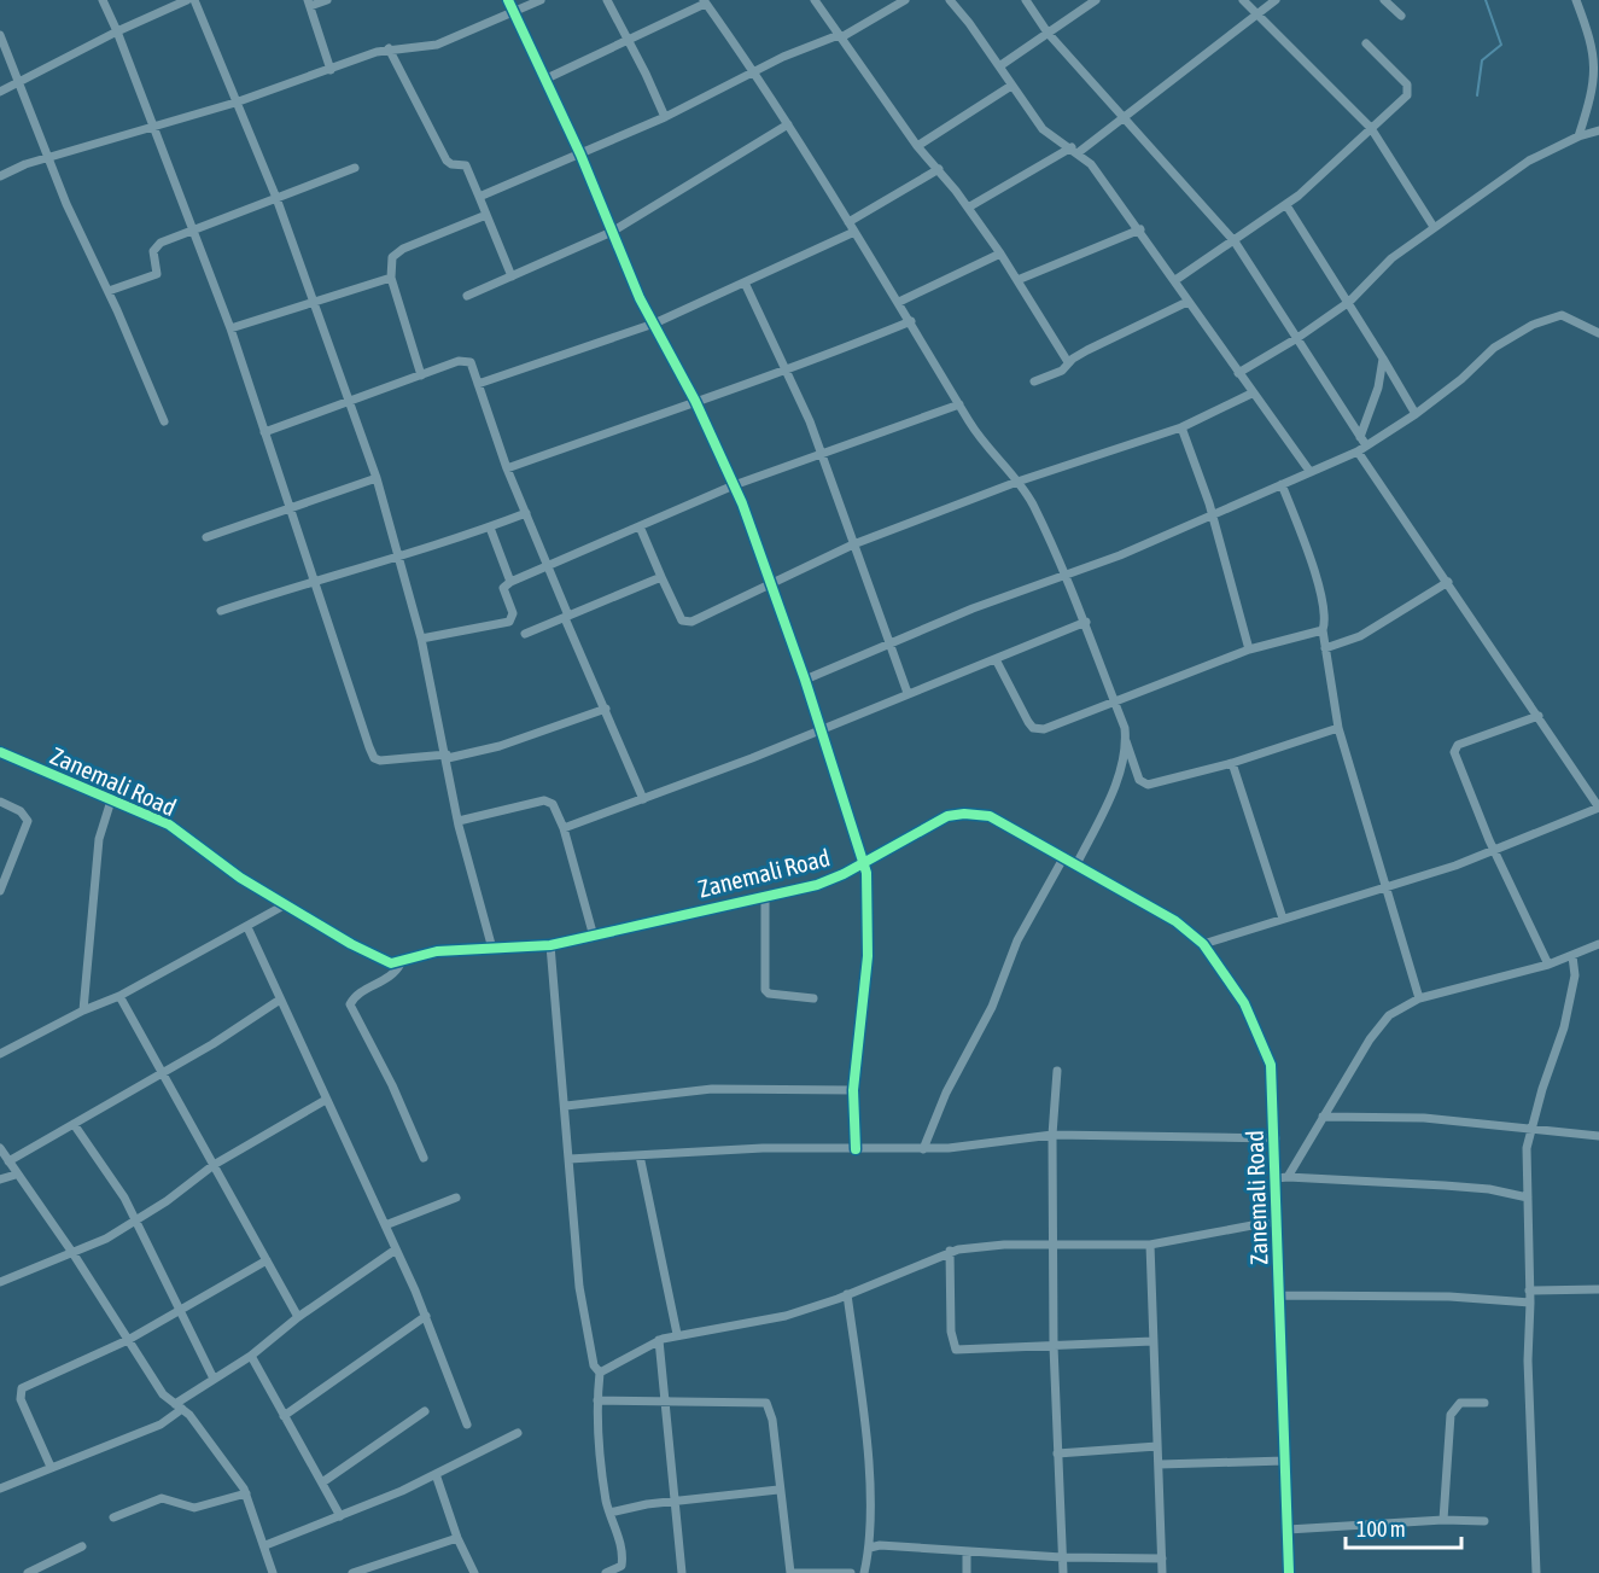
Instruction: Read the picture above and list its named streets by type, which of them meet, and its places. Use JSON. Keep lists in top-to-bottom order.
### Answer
{
  "streets": {
    "street": ["Zanemali Road"]
  },
  "scale_bar": "100 m"
}
